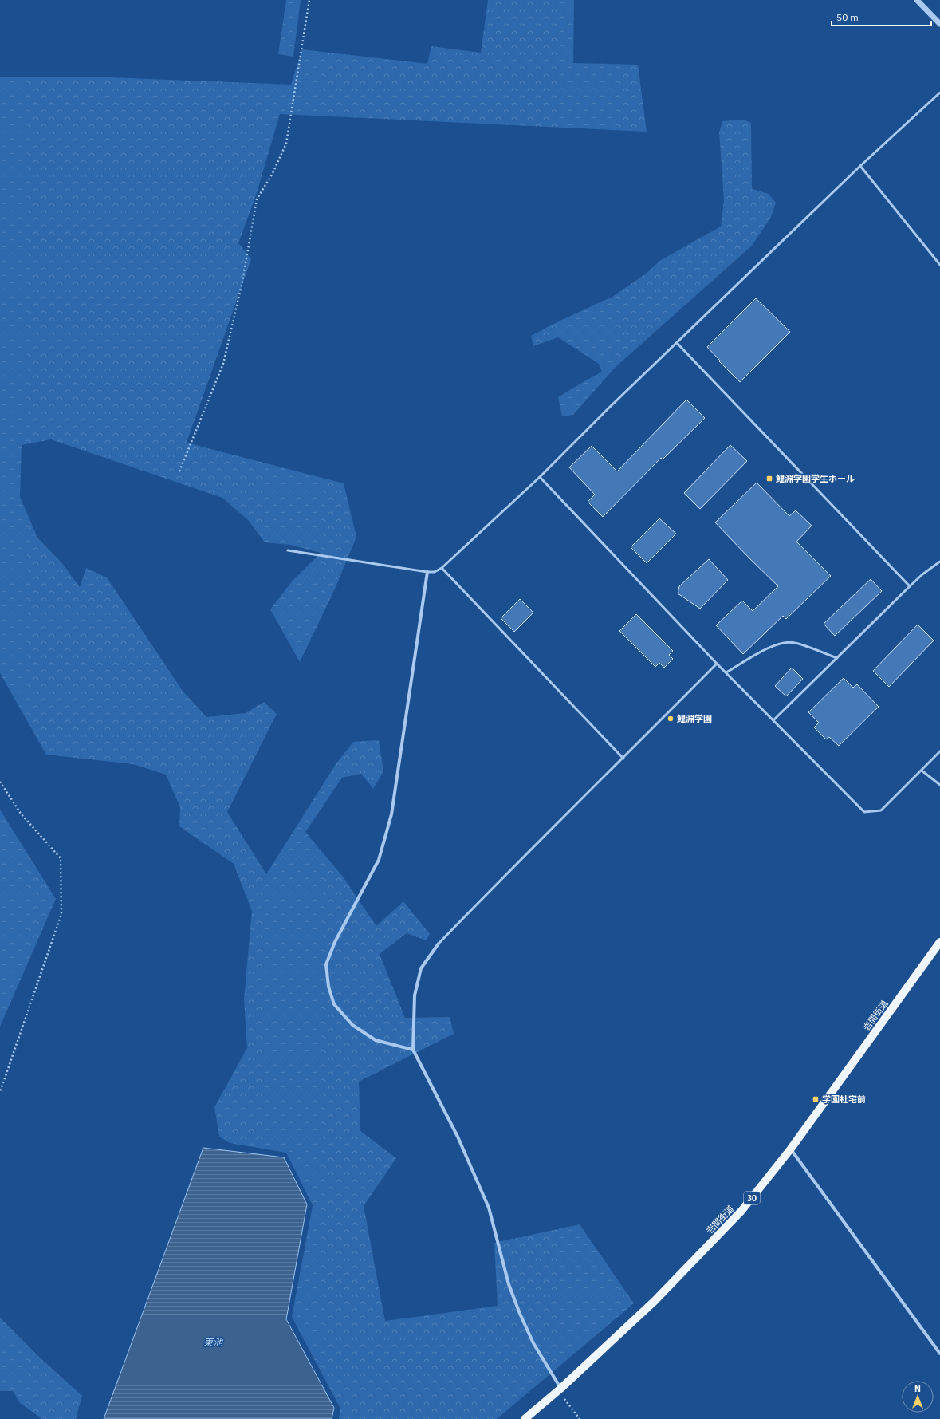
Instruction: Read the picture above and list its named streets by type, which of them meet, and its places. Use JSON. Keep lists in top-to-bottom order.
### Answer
{
  "streets": {
    "main road": ["岩間街道", "30"]
  },
  "water": ["東池"],
  "places": {
    "transit": ["鯉淵学園学生ホール", "学園社宅前"],
    "other": ["鯉淵学園"]
  },
  "scale_bar": "50 m",
  "north": "top"
}
